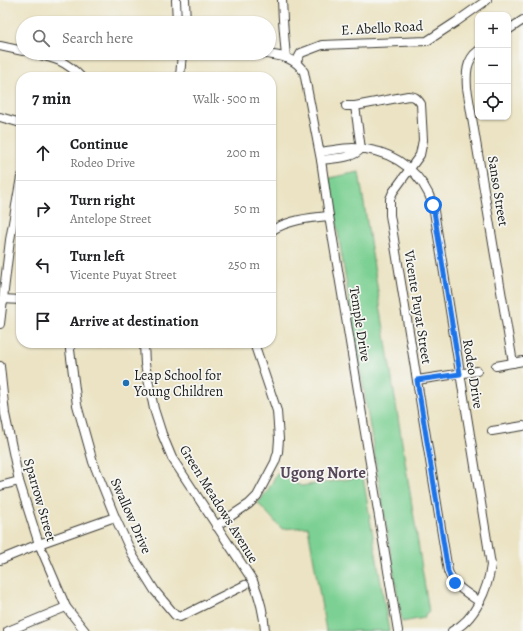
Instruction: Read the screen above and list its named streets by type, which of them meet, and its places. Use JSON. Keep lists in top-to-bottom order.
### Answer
{
  "streets": {
    "street": [
      "E. Abello Road",
      "Sanso Street",
      "Vicente Puyat Street",
      "Temple Drive",
      "Rodeo Drive",
      "Sparrow Street",
      "Green Meadows Avenue",
      "Swallow Drive"
    ]
  },
  "crossings": [
    ["E. Abello Road", "Temple Drive"],
    ["Vicente Puyat Street", "Rodeo Drive"]
  ],
  "districts": ["Ugong Norte"],
  "places": ["Leap School for Young Children"],
  "page": {
    "map_buttons": ["+", "−"],
    "search": "Search here",
    "heading": ["7 min", "Walk · 500 m"],
    "list": [
      ["Continue", "Rodeo Drive", "200 m"],
      ["Turn right", "Antelope Street", "50 m"],
      ["Turn left", "Vicente Puyat Street", "250 m"],
      "Arrive at destination"
    ]
  }
}
